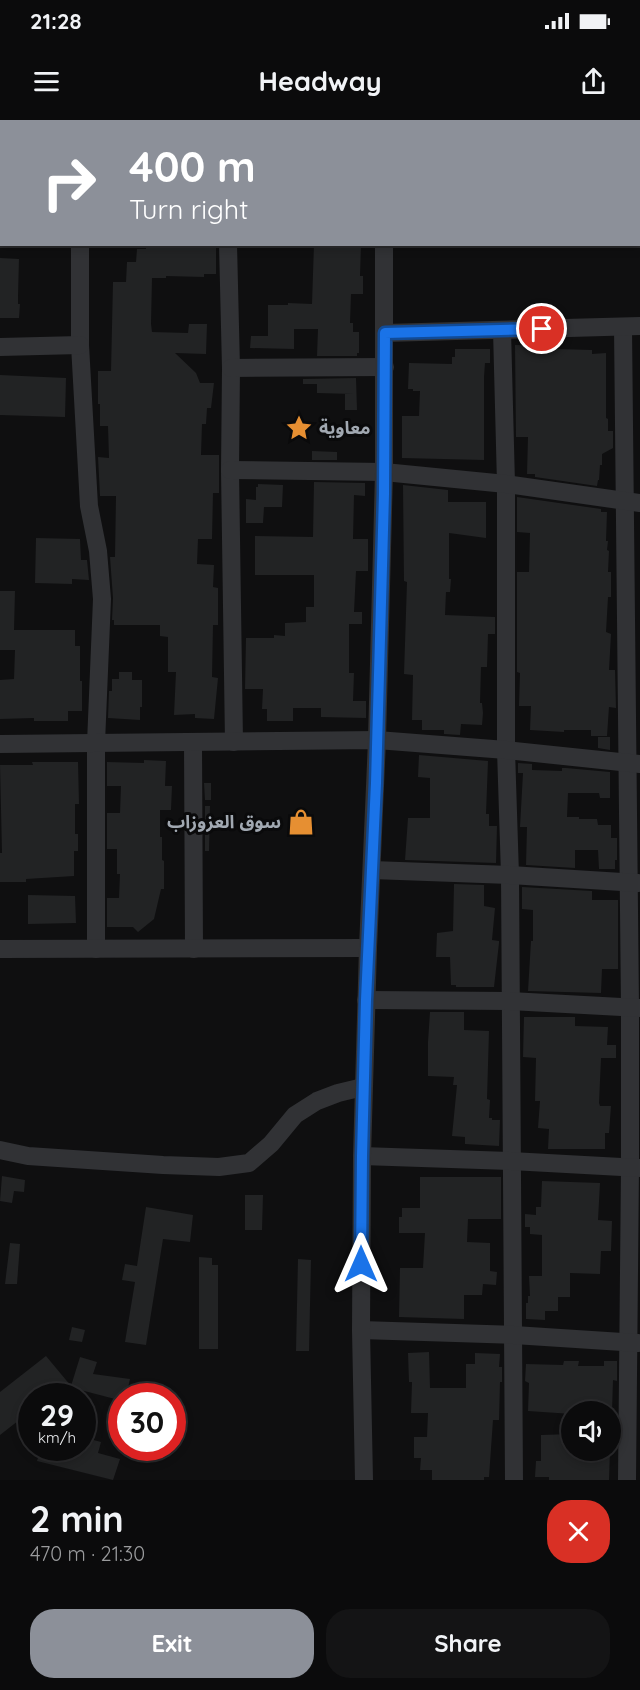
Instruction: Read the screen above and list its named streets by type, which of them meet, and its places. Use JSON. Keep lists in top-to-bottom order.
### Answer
{
  "places": {
    "place": ["معاوية"],
    "shop": ["سوق العزوزاب"]
  },
  "page": {
    "status": "21:28",
    "header": "Headway",
    "turn": ["400 m", "Turn right"],
    "speed": "29 km/h",
    "limit": "30",
    "heading": ["2 min", "470 m · 21:30"],
    "buttons": ["Exit", "Share"]
  }
}
